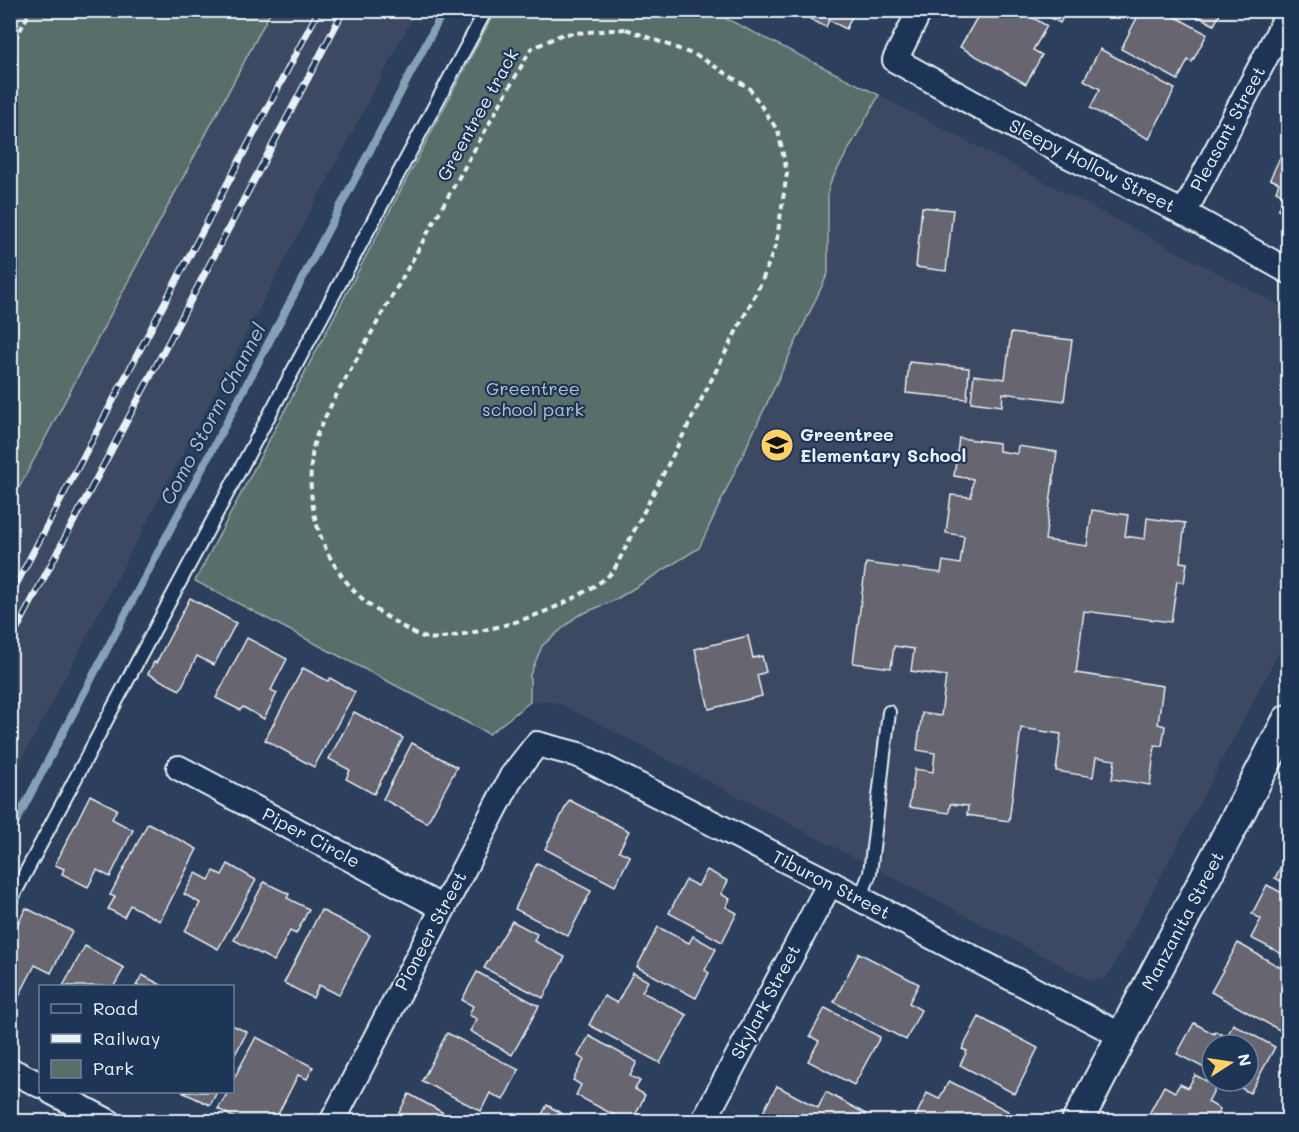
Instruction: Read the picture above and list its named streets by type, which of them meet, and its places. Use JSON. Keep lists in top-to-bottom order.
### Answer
{
  "streets": {
    "street": [
      "Pleasant Street",
      "Sleepy Hollow Street",
      "Piper Circle",
      "Tiburon Street",
      "Manzanita Street",
      "Pioneer Street",
      "Skylark Street"
    ],
    "path": ["Greentree track"]
  },
  "crossings": [
    ["Pleasant Street", "Sleepy Hollow Street"],
    ["Piper Circle", "Pioneer Street"],
    ["Tiburon Street", "Manzanita Street"],
    ["Tiburon Street", "Pioneer Street"],
    ["Tiburon Street", "Skylark Street"]
  ],
  "water": ["Como Storm Channel"],
  "parks": ["Greentree school park"],
  "places": {
    "school or university": ["Greentree Elementary School"]
  },
  "legend": ["Road", "Railway", "Park"],
  "north": "right"
}
